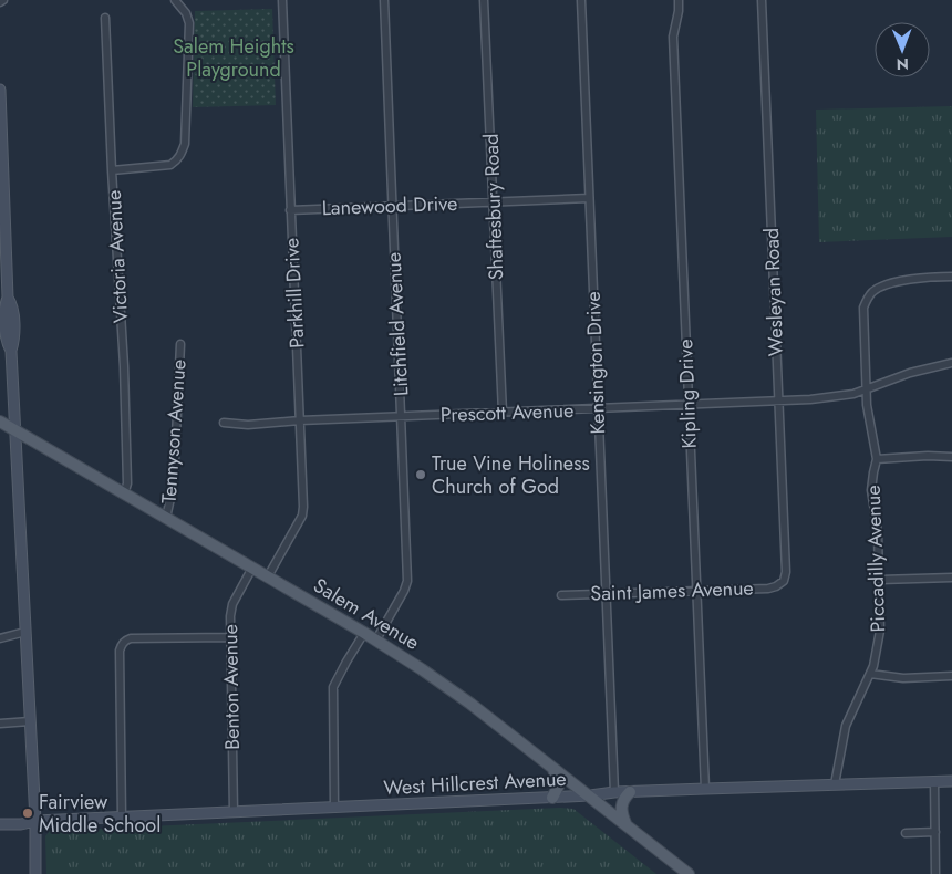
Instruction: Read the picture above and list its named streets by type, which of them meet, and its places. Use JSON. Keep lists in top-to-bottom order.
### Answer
{
  "streets": {
    "main road": ["Salem Avenue"],
    "street": [
      "Lanewood Drive",
      "Shaftesbury Road",
      "Victoria Avenue",
      "Wesleyan Road",
      "Parkhill Drive",
      "Litchfield Avenue",
      "Kensington Drive",
      "Kipling Drive",
      "Prescott Avenue",
      "Tennyson Avenue",
      "Piccadilly Avenue",
      "Saint James Avenue",
      "Benton Avenue",
      "West Hillcrest Avenue"
    ]
  },
  "crossings": [
    ["Lanewood Drive", "Shaftesbury Road"],
    ["Lanewood Drive", "Parkhill Drive"],
    ["Lanewood Drive", "Litchfield Avenue"],
    ["Lanewood Drive", "Kensington Drive"],
    ["Shaftesbury Road", "Prescott Avenue"],
    ["Victoria Avenue", "Salem Avenue"],
    ["Wesleyan Road", "Prescott Avenue"],
    ["Wesleyan Road", "Saint James Avenue"],
    ["Parkhill Drive", "Prescott Avenue"],
    ["Parkhill Drive", "Salem Avenue"],
    ["Litchfield Avenue", "Prescott Avenue"],
    ["Litchfield Avenue", "Salem Avenue"],
    ["Kensington Drive", "Prescott Avenue"],
    ["Kensington Drive", "Saint James Avenue"],
    ["Kensington Drive", "West Hillcrest Avenue"],
    ["Kipling Drive", "Prescott Avenue"],
    ["Kipling Drive", "Saint James Avenue"],
    ["Kipling Drive", "West Hillcrest Avenue"],
    ["Prescott Avenue", "Piccadilly Avenue"],
    ["Tennyson Avenue", "Salem Avenue"],
    ["Piccadilly Avenue", "West Hillcrest Avenue"],
    ["Salem Avenue", "Benton Avenue"],
    ["Salem Avenue", "West Hillcrest Avenue"],
    ["Benton Avenue", "West Hillcrest Avenue"]
  ],
  "parks": ["Salem Heights Playground"],
  "places": ["True Vine Holiness Church of God", "Fairview Middle School"],
  "north": "bottom"
}
